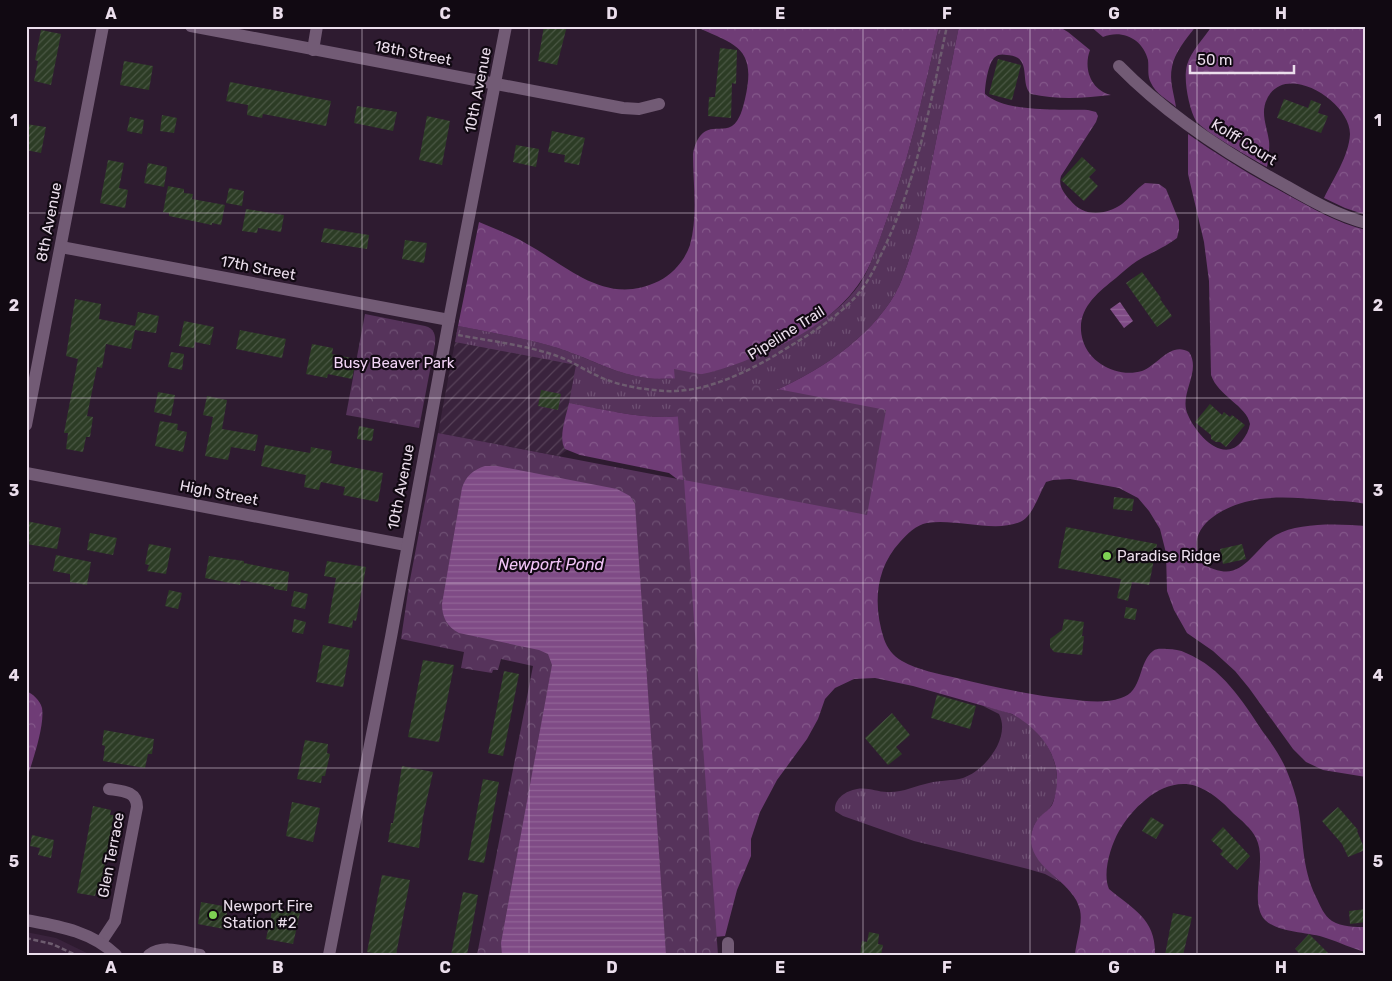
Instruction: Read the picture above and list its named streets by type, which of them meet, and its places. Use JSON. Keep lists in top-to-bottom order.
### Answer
{
  "streets": {
    "street": [
      "18th Street",
      "10th Avenue",
      "Kolff Court",
      "8th Avenue",
      "17th Street",
      "High Street",
      "Glen Terrace"
    ],
    "path": ["Pipeline Trail"]
  },
  "crossings": [
    ["18th Street", "10th Avenue"],
    ["10th Avenue", "17th Street"],
    ["10th Avenue", "Pipeline Trail"],
    ["10th Avenue", "High Street"],
    ["8th Avenue", "17th Street"],
    ["17th Street", "Pipeline Trail"]
  ],
  "water": ["Newport Pond"],
  "parks": ["Busy Beaver Park"],
  "places": ["Paradise Ridge", "Newport Fire Station #2"],
  "scale_bar": "50 m",
  "grid": {
    "columns": [
      "A",
      "B",
      "C",
      "D",
      "E",
      "F",
      "G",
      "H"
    ],
    "rows": [
      "1",
      "2",
      "3",
      "4",
      "5"
    ]
  }
}
